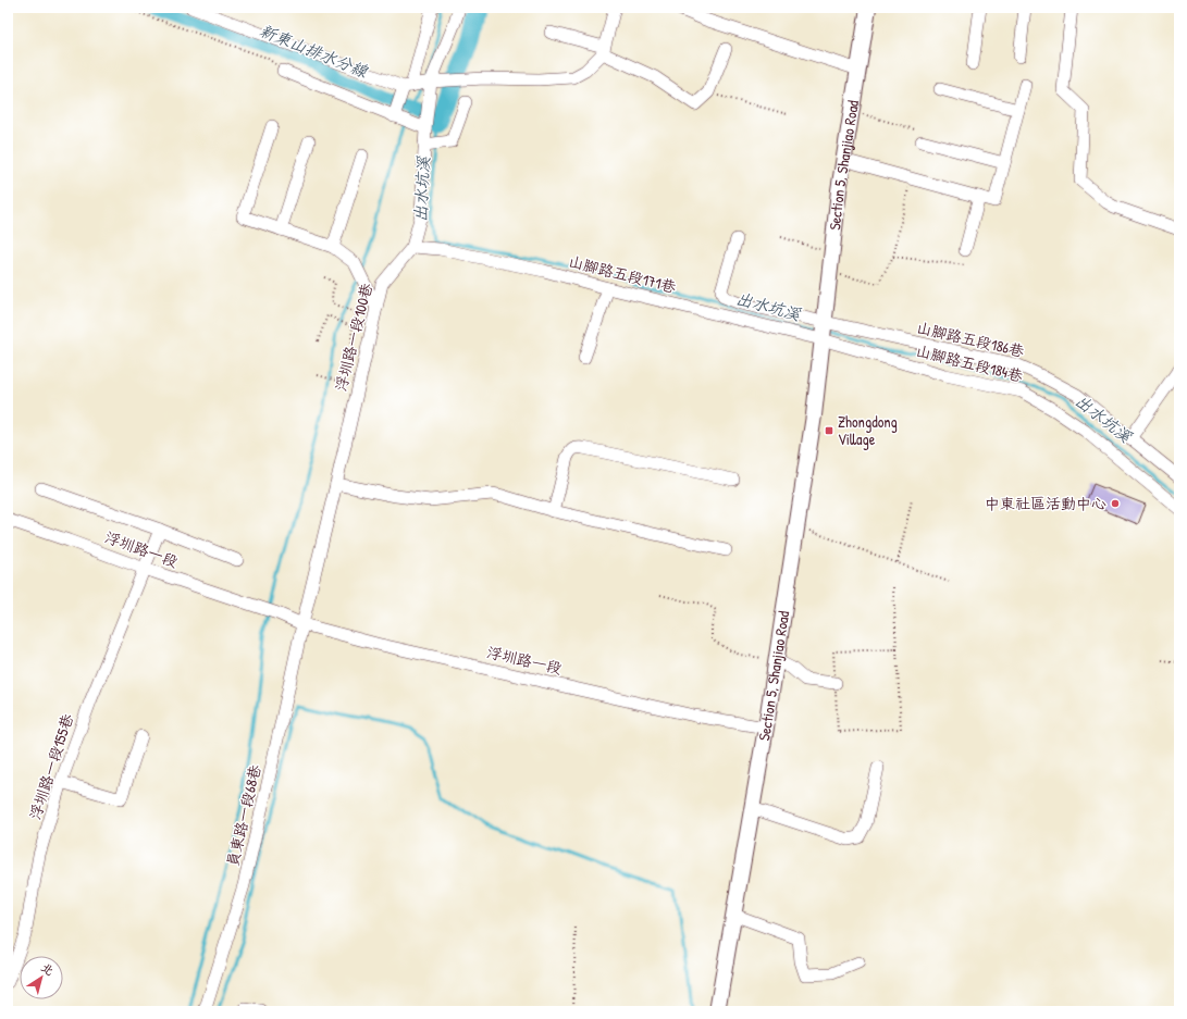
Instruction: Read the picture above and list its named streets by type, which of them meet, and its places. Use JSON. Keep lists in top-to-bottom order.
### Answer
{
  "streets": {
    "main road": ["Section 5, Shanjiao Road"],
    "street": [
      "山腳路五段171巷",
      "浮圳路一段100巷",
      "山腳路五段186巷",
      "山腳路五段184巷",
      "浮圳路一段",
      "浮圳路一段155巷",
      "員東路一段68巷"
    ]
  },
  "crossings": [
    ["Section 5, Shanjiao Road", "山腳路五段171巷"],
    ["Section 5, Shanjiao Road", "山腳路五段186巷"],
    ["Section 5, Shanjiao Road", "山腳路五段184巷"],
    ["Section 5, Shanjiao Road", "浮圳路一段"],
    ["山腳路五段171巷", "浮圳路一段100巷"],
    ["山腳路五段171巷", "山腳路五段184巷"],
    ["浮圳路一段100巷", "浮圳路一段"],
    ["浮圳路一段100巷", "員東路一段68巷"],
    ["浮圳路一段", "浮圳路一段155巷"],
    ["浮圳路一段", "員東路一段68巷"]
  ],
  "water": ["新東山排水分線", "出水坑溪"],
  "places": {
    "transit": ["Zhongdong Village"],
    "other": ["中東社區活動中心"]
  },
  "north": "top right"
}
